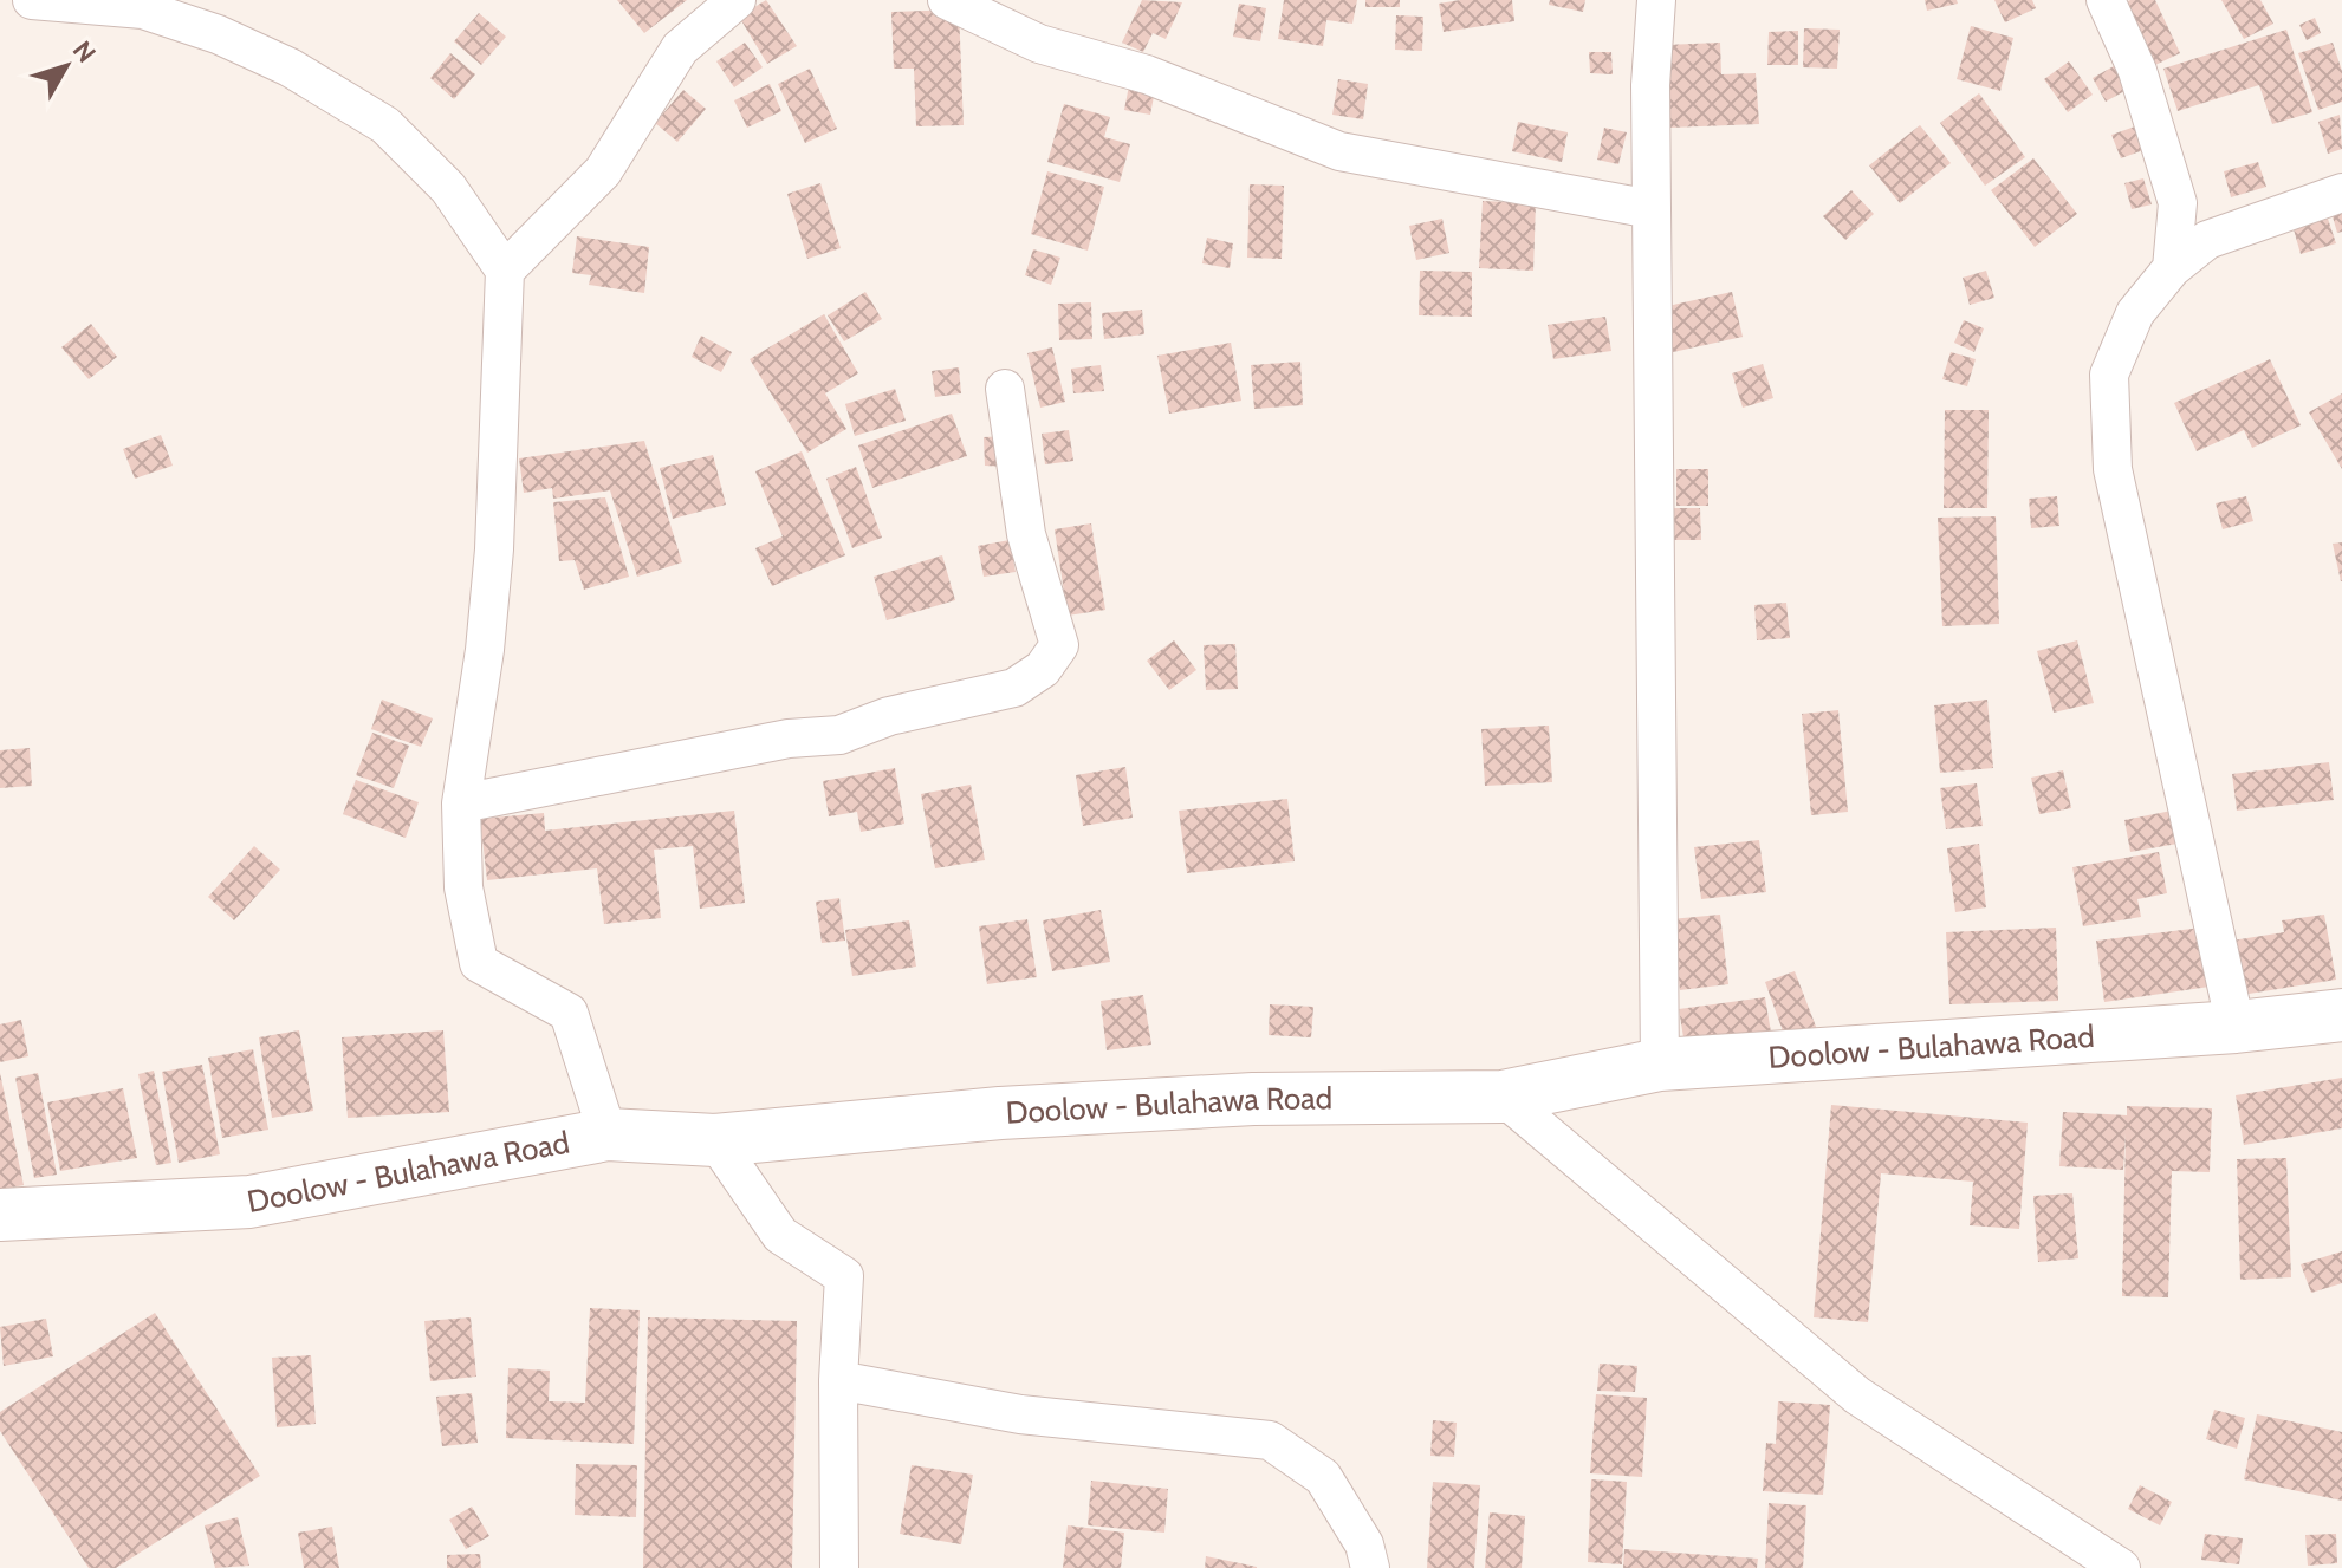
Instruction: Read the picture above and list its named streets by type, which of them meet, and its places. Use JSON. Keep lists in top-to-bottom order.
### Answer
{
  "streets": {
    "main road": ["Doolow - Bulahawa Road"]
  },
  "north": "top right"
}
